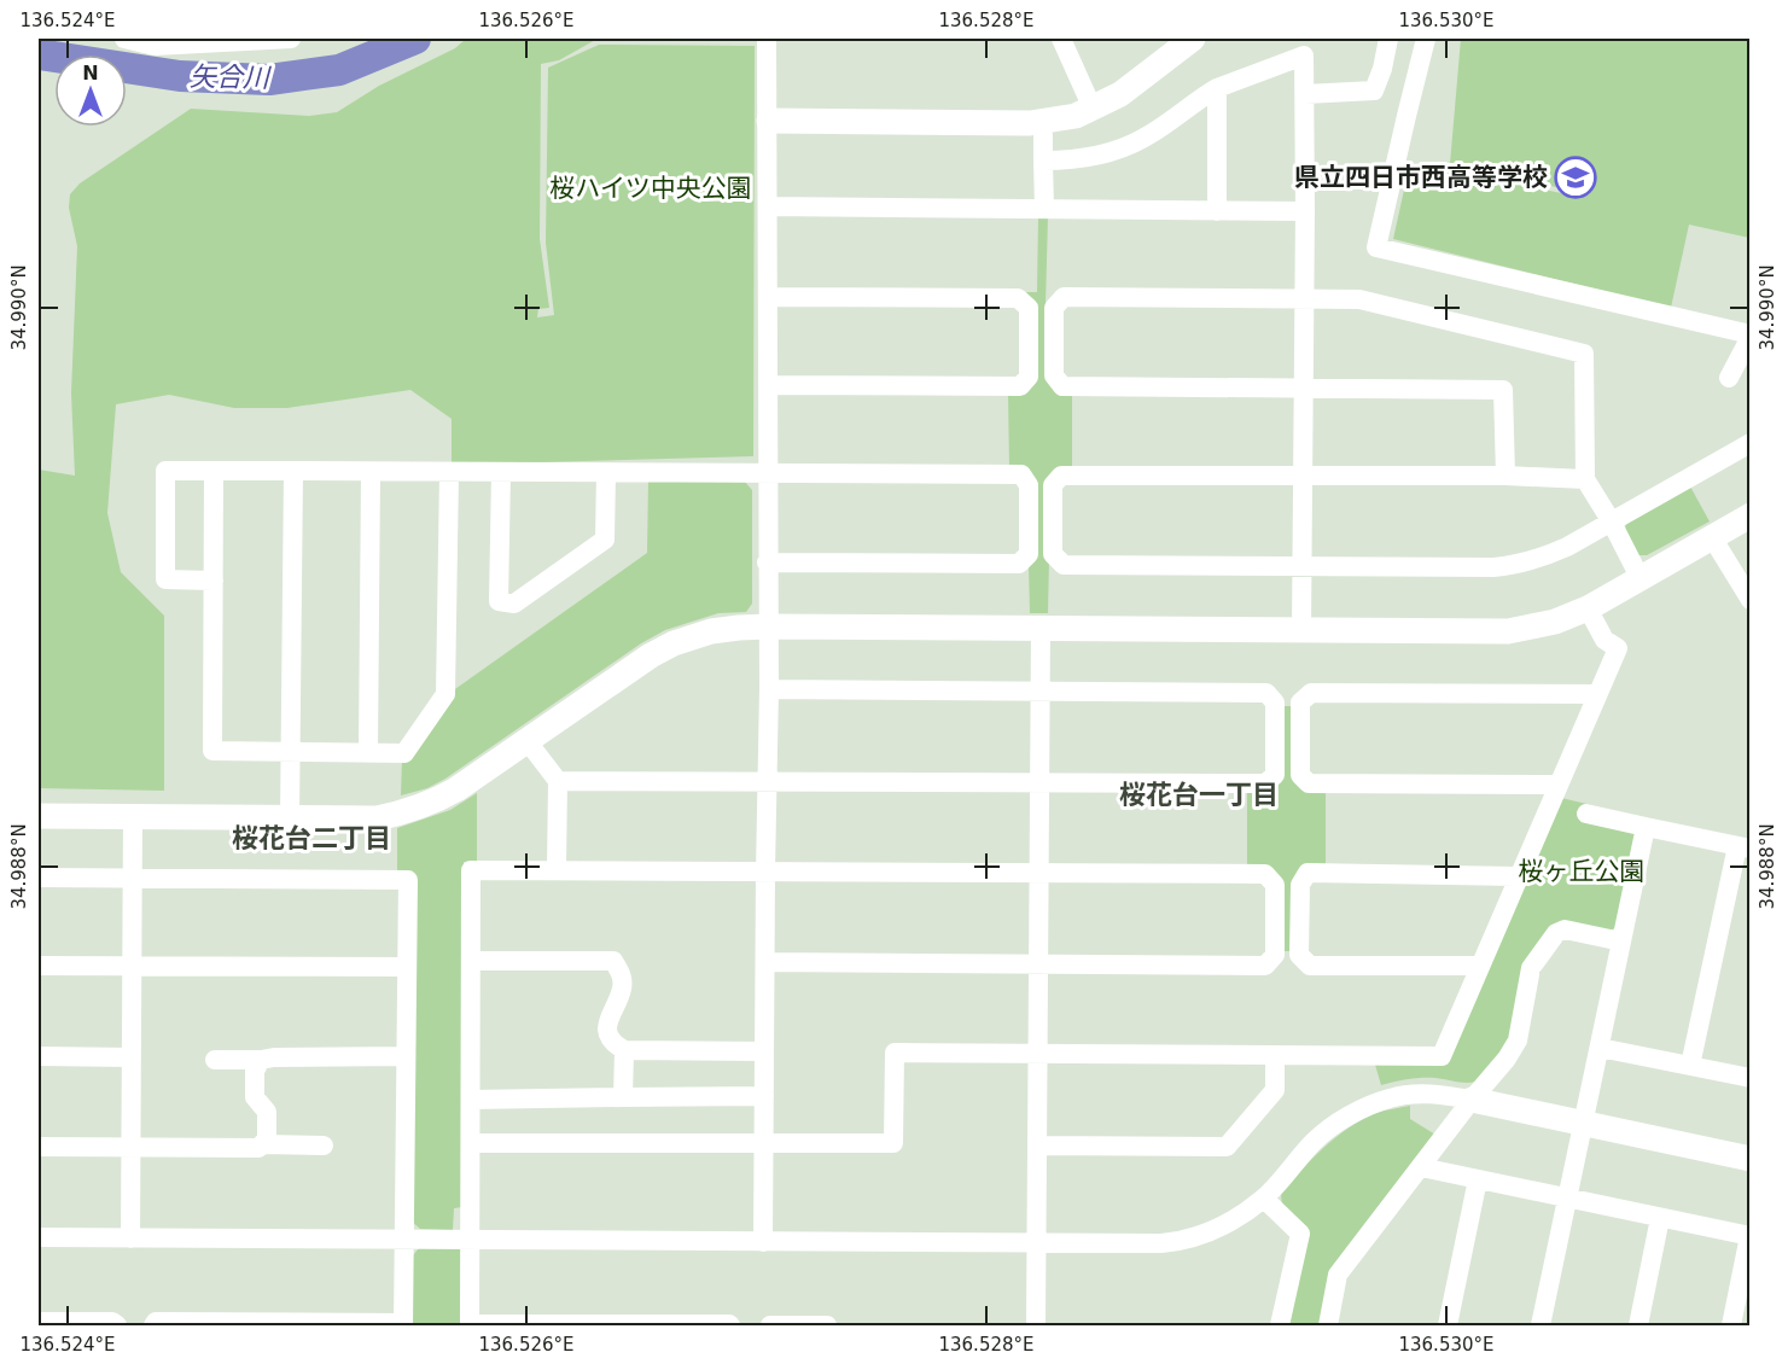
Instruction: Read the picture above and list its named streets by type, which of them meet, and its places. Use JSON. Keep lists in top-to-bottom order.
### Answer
{
  "districts": ["桜花台一丁目", "桜花台二丁目"],
  "water": ["矢合川"],
  "parks": ["桜ハイツ中央公園", "桜ヶ丘公園"],
  "places": {
    "school or university": ["県立四日市西高等学校"]
  },
  "north": "top",
  "coordinates": [
    "136.524°E",
    "136.526°E",
    "136.528°E",
    "136.530°E",
    "34.990°N",
    "34.988°N"
  ]
}
